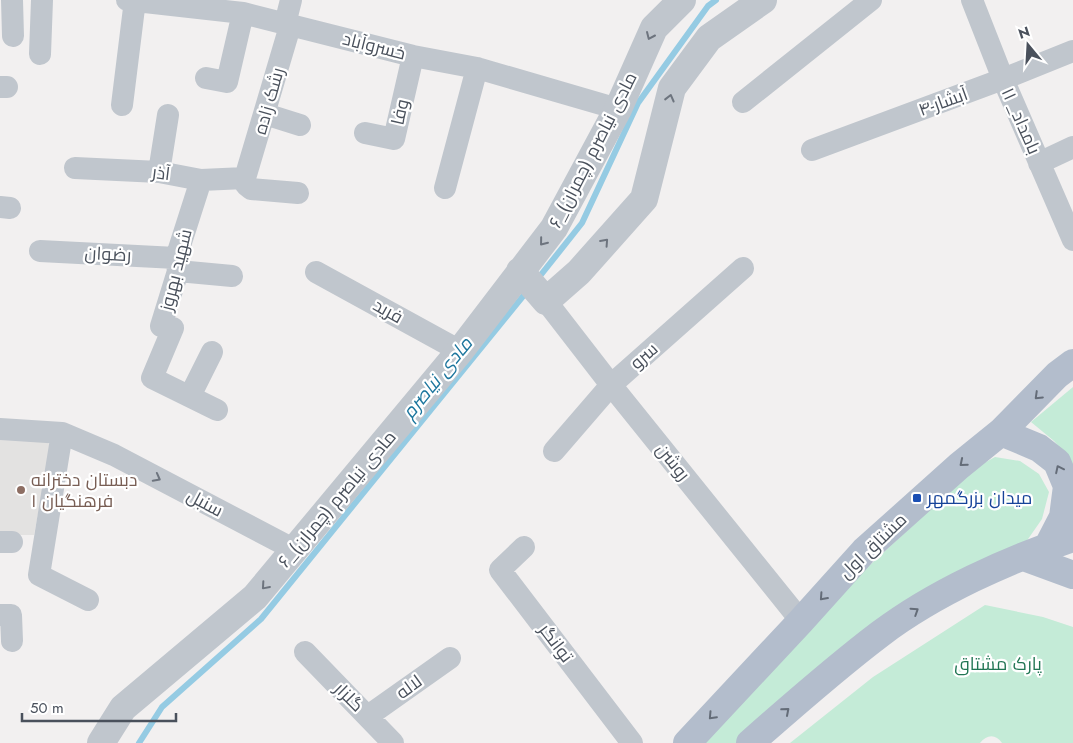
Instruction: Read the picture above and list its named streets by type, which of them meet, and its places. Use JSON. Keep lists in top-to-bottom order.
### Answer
{
  "streets": {
    "main road": ["مشتاق اول"],
    "street": [
      "خسروآباد",
      "رشک زاده",
      "۴-آبشار",
      "وفا",
      "۱۱ _بامداد",
      "۶_مادی نیاصرم (چمران)",
      "آذر",
      "رضوان",
      "شهید بهروز",
      "فرید",
      "سرو",
      "روشن",
      "سنبل",
      "توانگر",
      "لاله",
      "گلزار"
    ]
  },
  "crossings": [
    ["خسروآباد", "رشک زاده"],
    ["خسروآباد", "وفا"],
    ["خسروآباد", "۶_مادی نیاصرم (چمران)"],
    ["رشک زاده", "آذر"],
    ["۴-آبشار", "۱۱ _بامداد"],
    ["۶_مادی نیاصرم (چمران)", "فرید"],
    ["۶_مادی نیاصرم (چمران)", "سنبل"],
    ["آذر", "شهید بهروز"],
    ["رضوان", "شهید بهروز"],
    ["سرو", "روشن"],
    ["روشن", "مشتاق اول"],
    ["لاله", "گلزار"]
  ],
  "one_way": ["سنبل"],
  "water": ["مادی نیاصرم"],
  "parks": ["پارک مشتاق"],
  "places": {
    "other": ["دبستان دخترانه فرهنگیان ۱"],
    "transit": ["میدان بزرگمهر"]
  },
  "scale_bar": "50 m",
  "north": "top"
}
